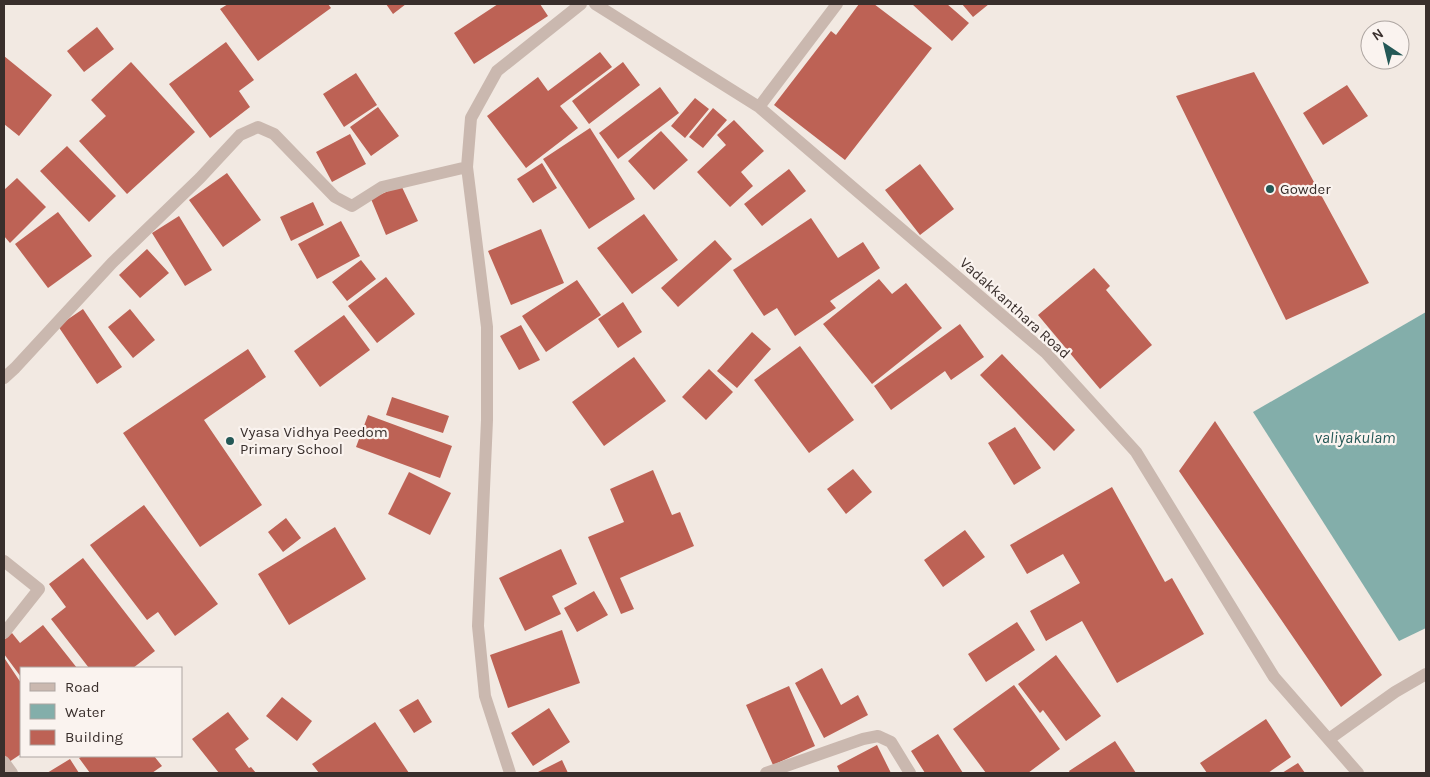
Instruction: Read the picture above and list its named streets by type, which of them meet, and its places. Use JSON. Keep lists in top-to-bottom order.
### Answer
{
  "streets": {
    "street": ["Vadakkanthara Road"]
  },
  "water": ["valiyakulam"],
  "places": ["Gowder", "Vyasa Vidhya Peedom Primary School"],
  "legend": ["Road", "Water", "Building"],
  "north": "top left"
}
